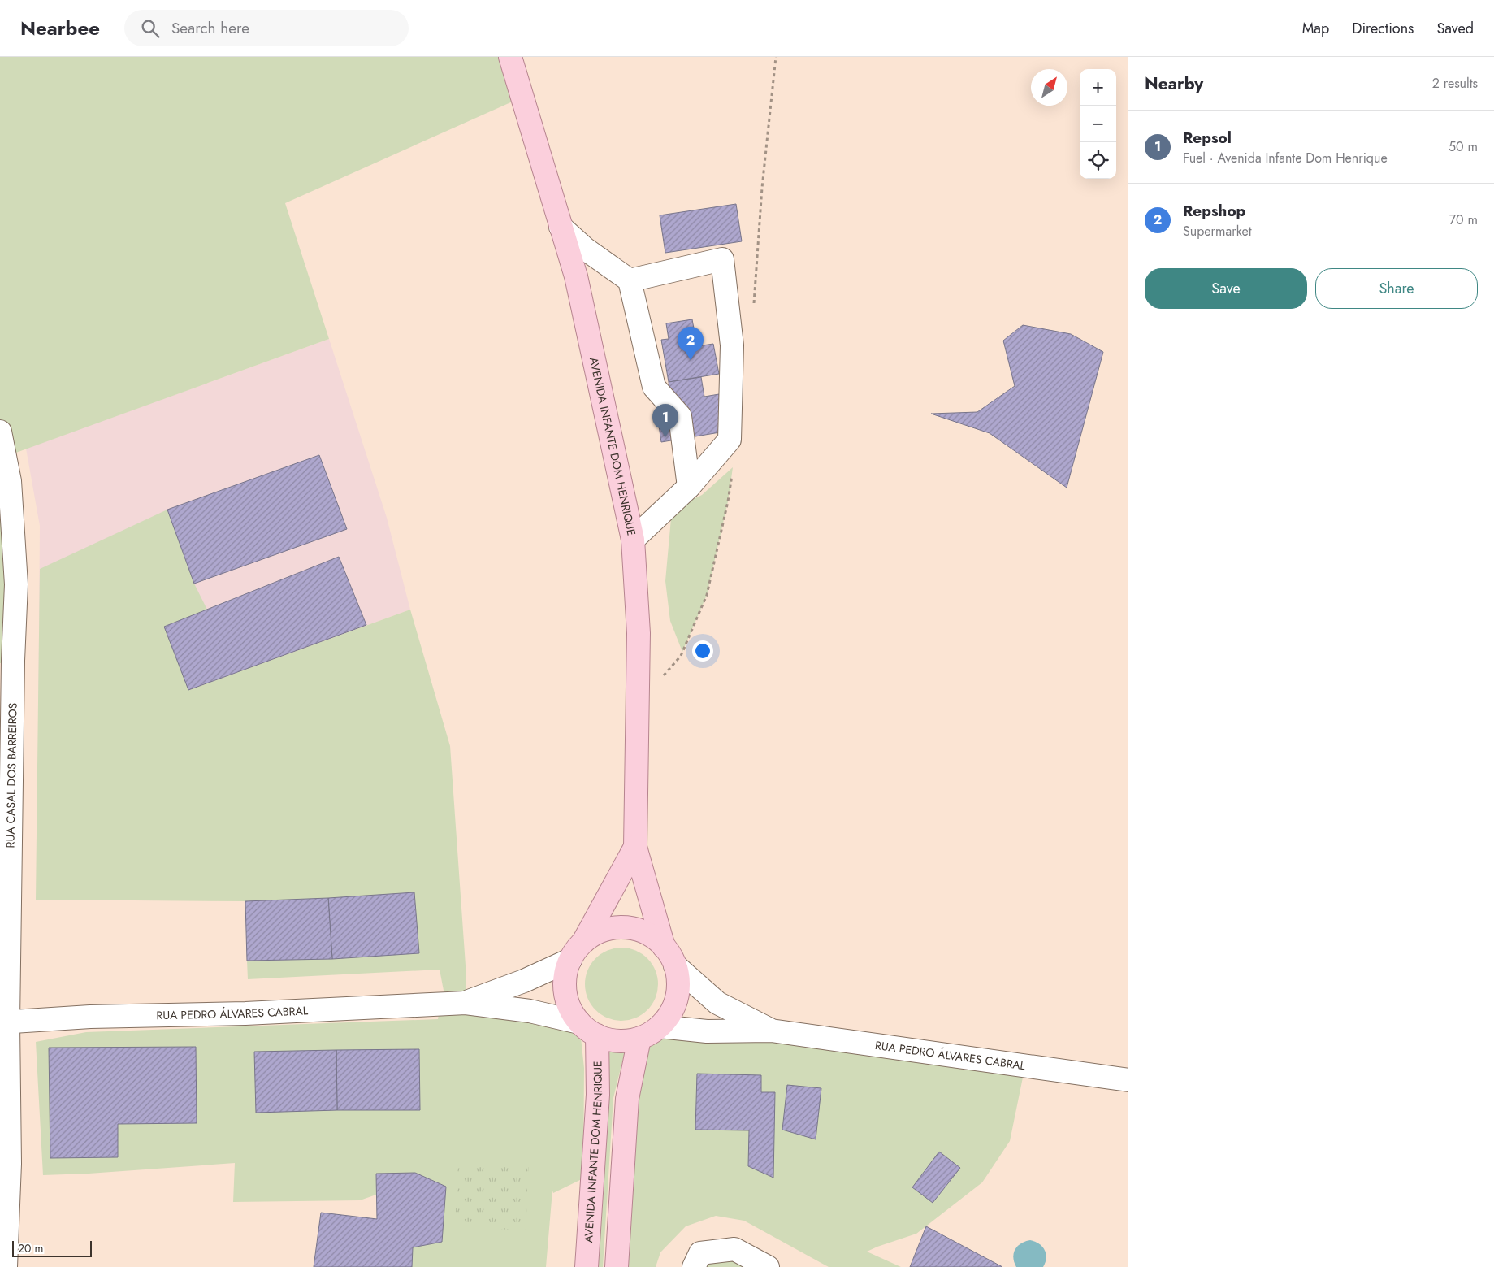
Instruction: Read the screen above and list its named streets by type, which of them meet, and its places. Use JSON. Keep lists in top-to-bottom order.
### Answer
{
  "streets": {
    "main road": ["AVENIDA INFANTE DOM HENRIQUE"],
    "street": ["RUA CASAL DOS BARREIROS", "RUA PEDRO ÁLVARES CABRAL"]
  },
  "crossings": [
    ["RUA CASAL DOS BARREIROS", "RUA PEDRO ÁLVARES CABRAL"]
  ],
  "scale_bar": "20 m",
  "north": "top right",
  "page": {
    "header": "Nearbee",
    "search": "Search here",
    "nav": ["Map", "Directions", "Saved"],
    "heading": ["Nearby", "2 results"],
    "map_buttons": ["+", "−"],
    "list": [
      {
        "mark": "1",
        "name": "Repsol",
        "note": "Fuel · Avenida Infante Dom Henrique",
        "value": "50 m"
      },
      {
        "mark": "2",
        "name": "Repshop",
        "note": "Supermarket",
        "value": "70 m"
      }
    ],
    "buttons": ["Save", "Share"],
    "pins": ["2", "1"],
    "scale": "20 m"
  }
}
